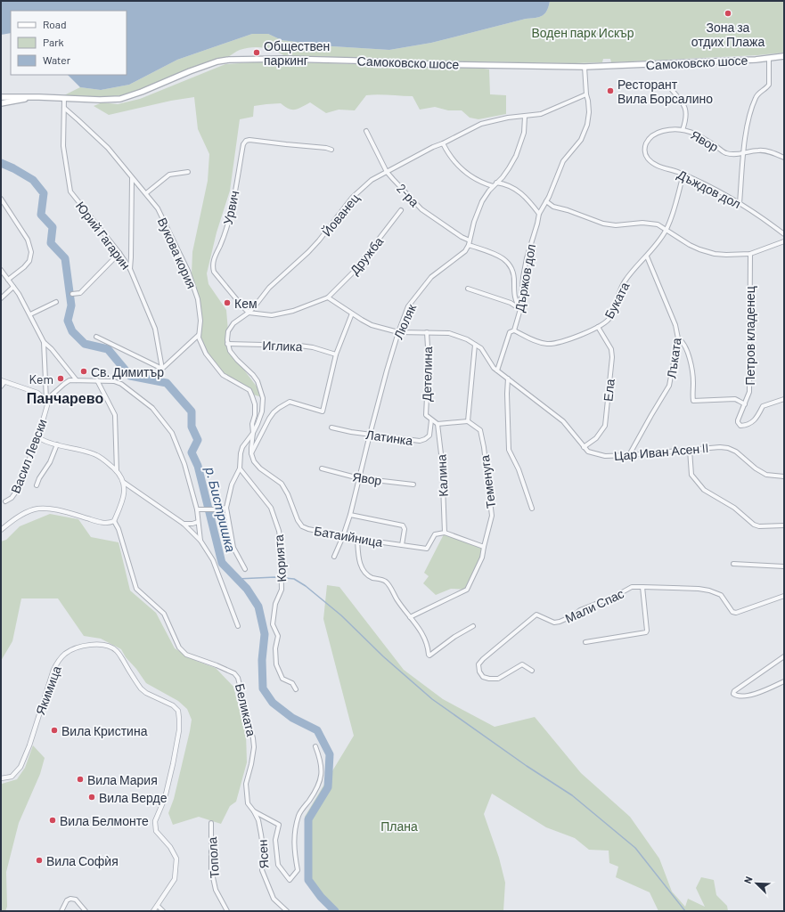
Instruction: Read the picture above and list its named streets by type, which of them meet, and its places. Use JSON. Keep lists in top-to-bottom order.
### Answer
{
  "streets": {
    "main road": ["Самоковско шосе"],
    "street": [
      "Явор",
      "Дъждов дол",
      "2-ра",
      "Урвич",
      "Йованец",
      "Юрий Гагарин",
      "Вукова кория",
      "Дружба",
      "Държов дол",
      "Буката",
      "Люляк",
      "Петров кладенец",
      "Иглика",
      "Лъката",
      "Детелина",
      "Ела",
      "Латинка",
      "Цар Иван Асен II",
      "Васил Левски",
      "Калина",
      "Теменуга",
      "Батаийница",
      "Корията",
      "Мали Спас",
      "Якимица",
      "Беликата",
      "Ясен",
      "Топола"
    ]
  },
  "crossings": [
    ["Самоковско шосе", "Юрий Гагарин"],
    ["Самоковско шосе", "Държов дол"],
    ["Явор", "Дъждов дол"],
    ["Явор", "Люляк"],
    ["Дъждов дол", "Буката"],
    ["2-ра", "Йованец"],
    ["2-ра", "Държов дол"],
    ["2-ра", "Люляк"],
    ["Урвич", "Йованец"],
    ["Йованец", "Държов дол"],
    ["Йованец", "Иглика"],
    ["Юрий Гагарин", "Вукова кория"],
    ["Дружба", "Цар Иван Асен II"],
    ["Държов дол", "Буката"],
    ["Държов дол", "Цар Иван Асен II"],
    ["Буката", "Лъката"],
    ["Буката", "Ела"],
    ["Люляк", "Латинка"],
    ["Люляк", "Цар Иван Асен II"],
    ["Люляк", "Батаийница"],
    ["Лъката", "Цар Иван Асен II"],
    ["Детелина", "Латинка"],
    ["Детелина", "Цар Иван Асен II"],
    ["Ела", "Цар Иван Асен II"],
    ["Калина", "Батаийница"],
    ["Беликата", "Ясен"]
  ],
  "districts": ["Панчарево"],
  "water": ["р. Бистришка"],
  "parks": ["Воден парк Искър", "Плана"],
  "places": [
    "Зона за отдих Плажа",
    "Обществен паркинг",
    "Ресторант Вила Борсалино",
    "Кем",
    "Св. Димитър",
    "Kem",
    "Вила Кристина",
    "Вила Мария",
    "Вила Верде",
    "Вила Белмонте",
    "Вила Софѝя"
  ],
  "legend": ["Road", "Park", "Water"],
  "north": "top left"
}
